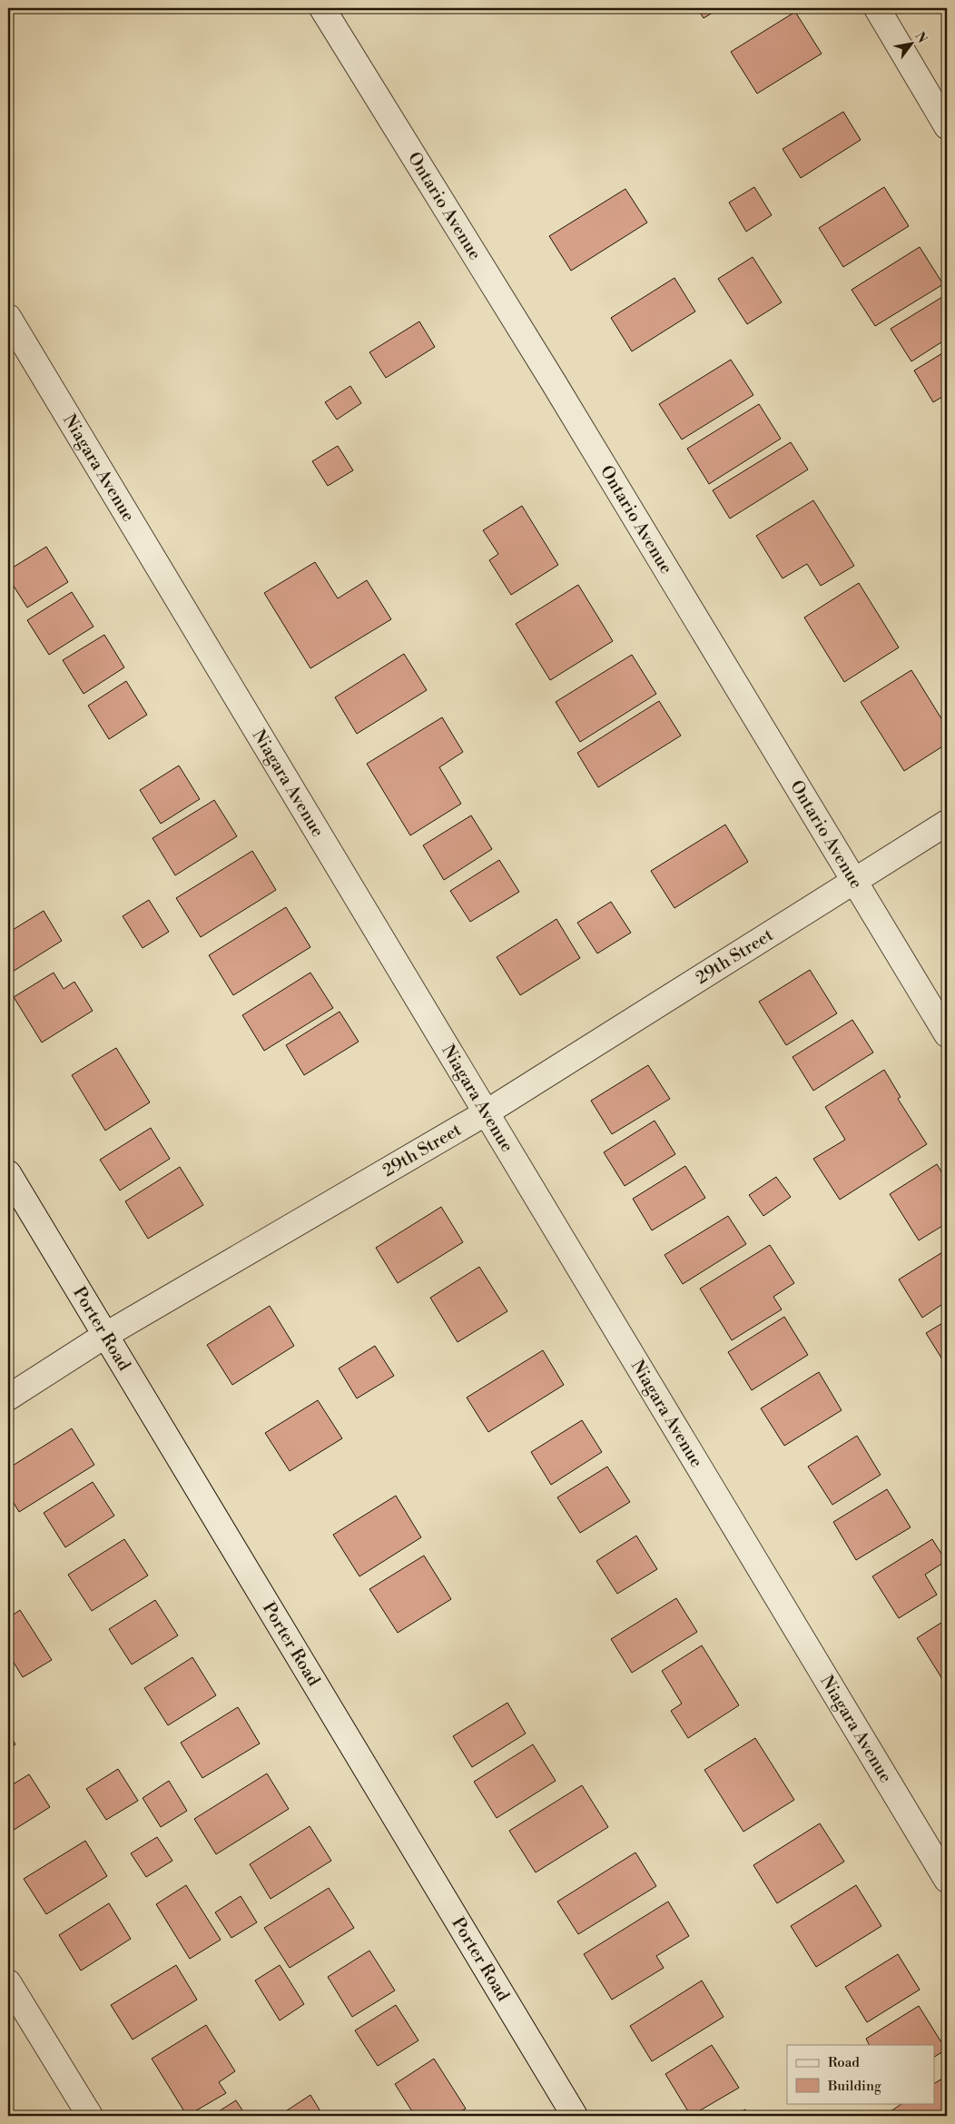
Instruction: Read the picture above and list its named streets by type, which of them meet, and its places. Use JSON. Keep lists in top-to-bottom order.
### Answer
{
  "streets": {
    "street": [
      "Ontario Avenue",
      "Niagara Avenue",
      "29th Street",
      "Porter Road"
    ]
  },
  "crossings": [
    ["Ontario Avenue", "29th Street"],
    ["Niagara Avenue", "29th Street"],
    ["29th Street", "Porter Road"]
  ],
  "legend": ["Road", "Building"],
  "north": "top right"
}
